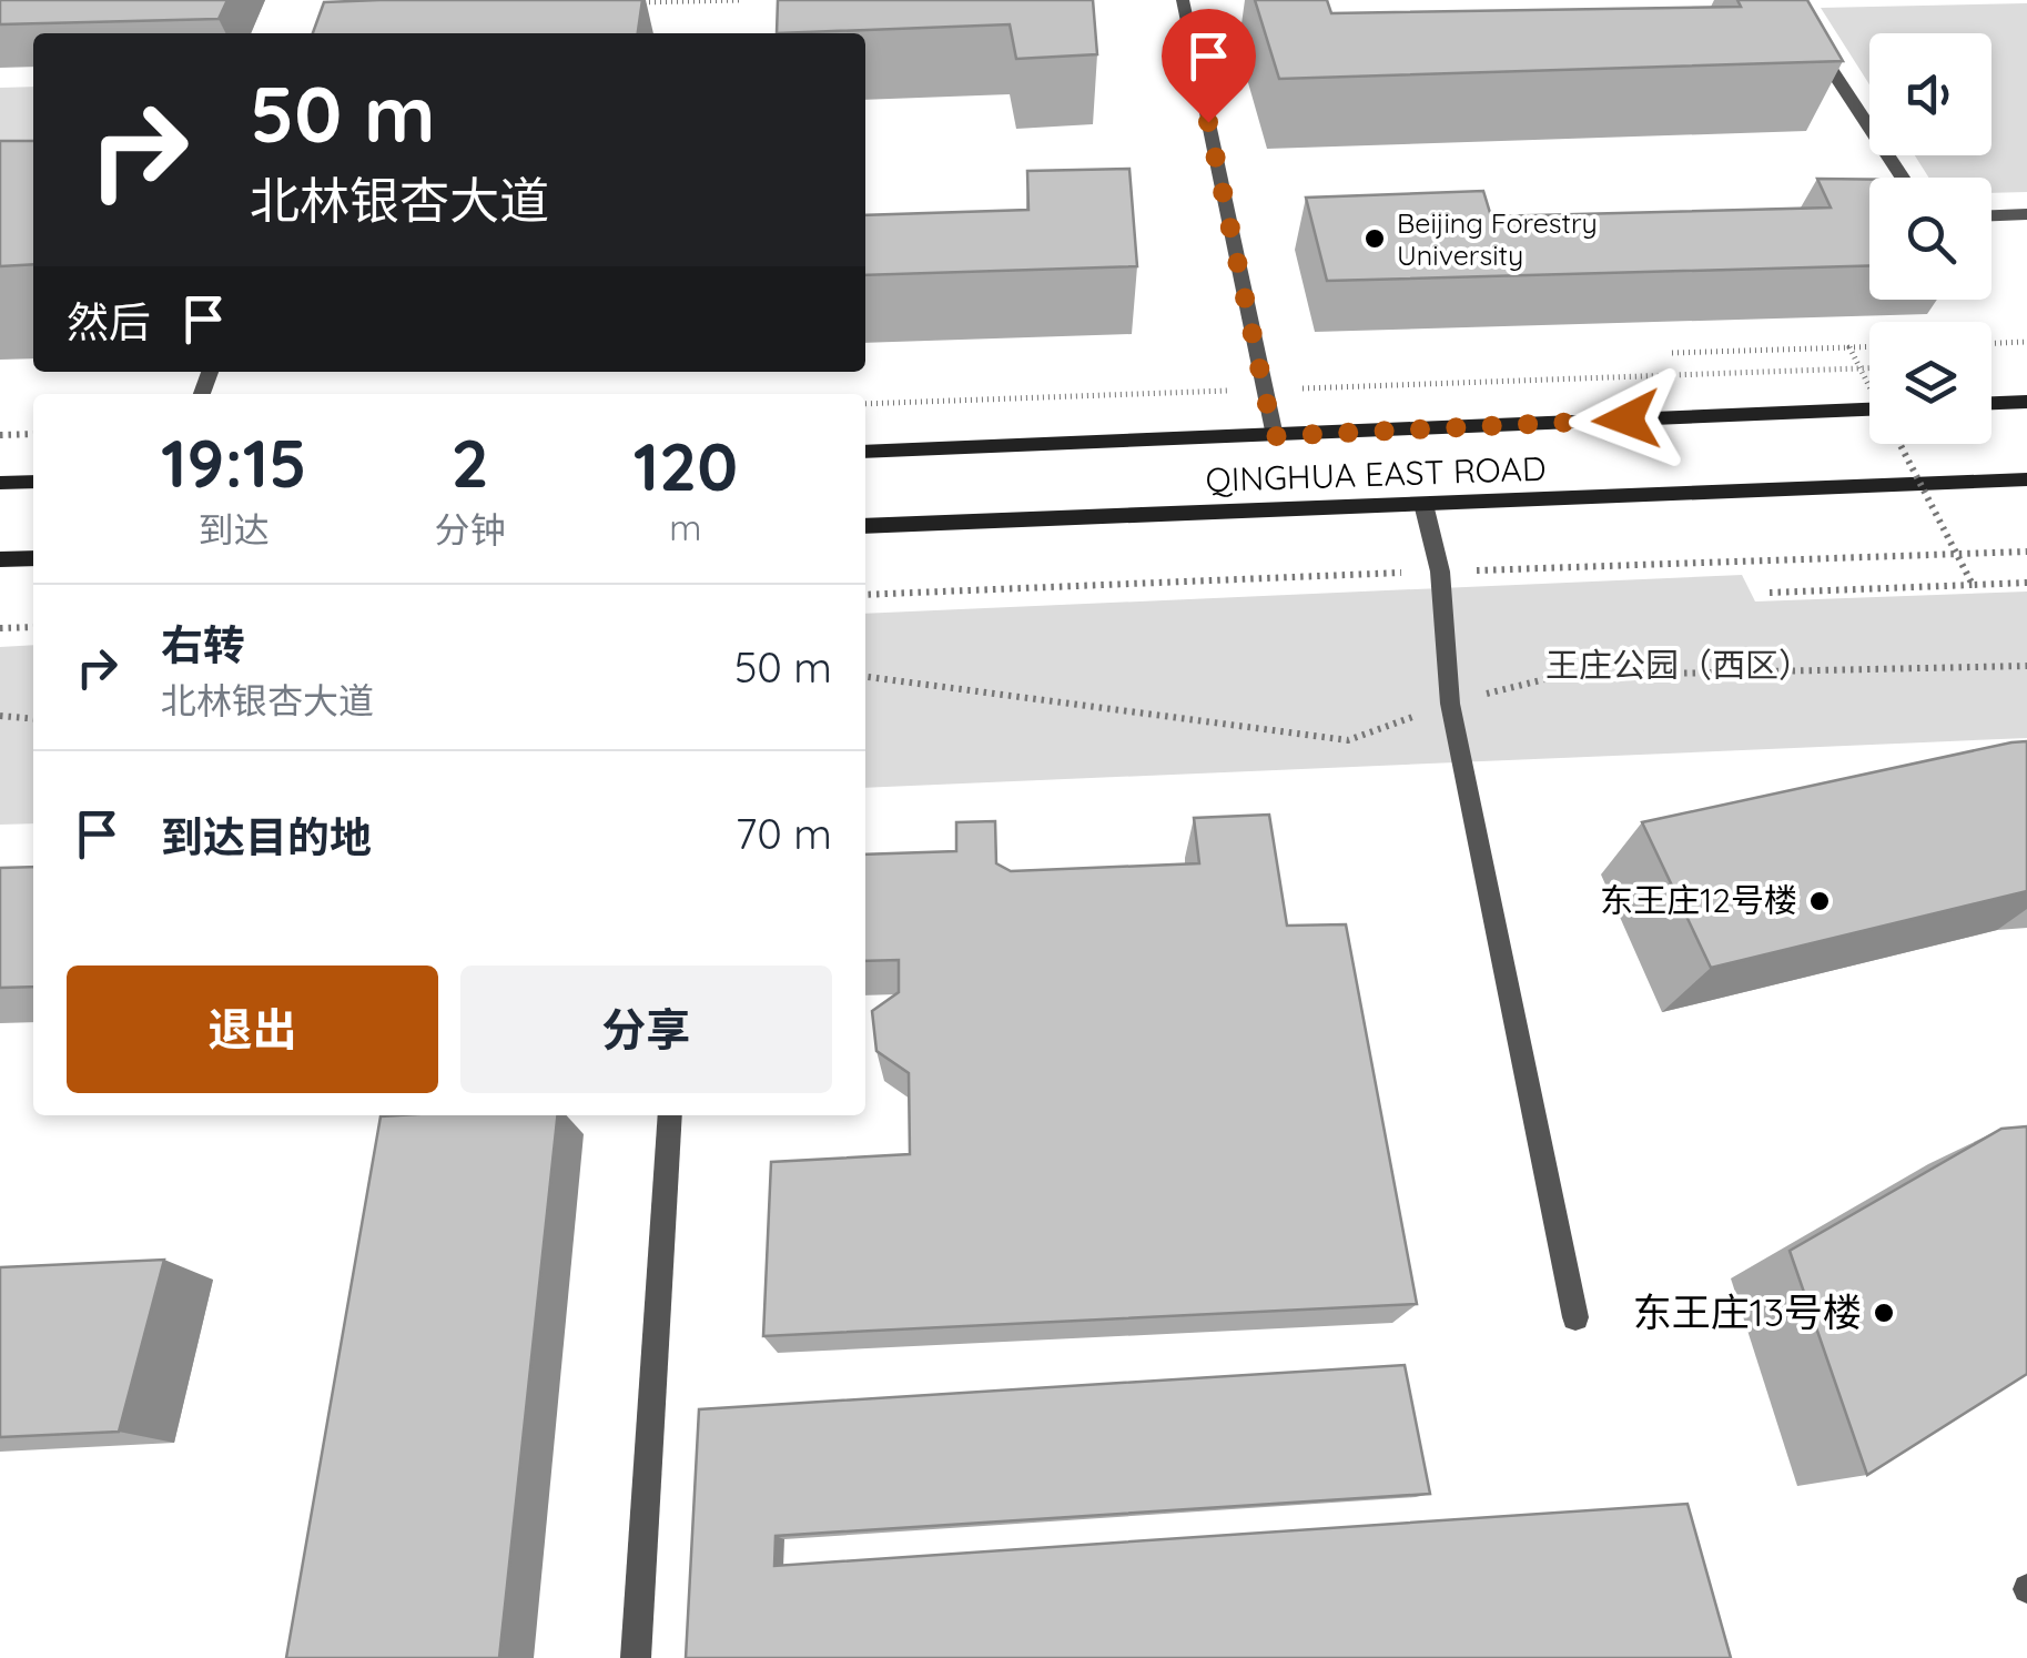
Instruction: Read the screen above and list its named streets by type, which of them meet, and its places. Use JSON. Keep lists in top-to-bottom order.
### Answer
{
  "streets": {
    "main road": ["QINGHUA EAST ROAD"]
  },
  "parks": ["王庄公园（西区）"],
  "places": ["Beijing Forestry University", "东王庄12号楼", "东王庄13号楼"],
  "page": {
    "turn": ["50 m", "北林银杏大道"],
    "then": "然后",
    "eta": [
      "19:15",
      "到达",
      "2",
      "分钟",
      "120",
      "m"
    ],
    "list": [
      {
        "name": "右转",
        "note": "北林银杏大道",
        "value": "50 m"
      },
      {
        "name": "到达目的地",
        "value": "70 m"
      }
    ],
    "buttons": ["退出", "分享"]
  }
}
